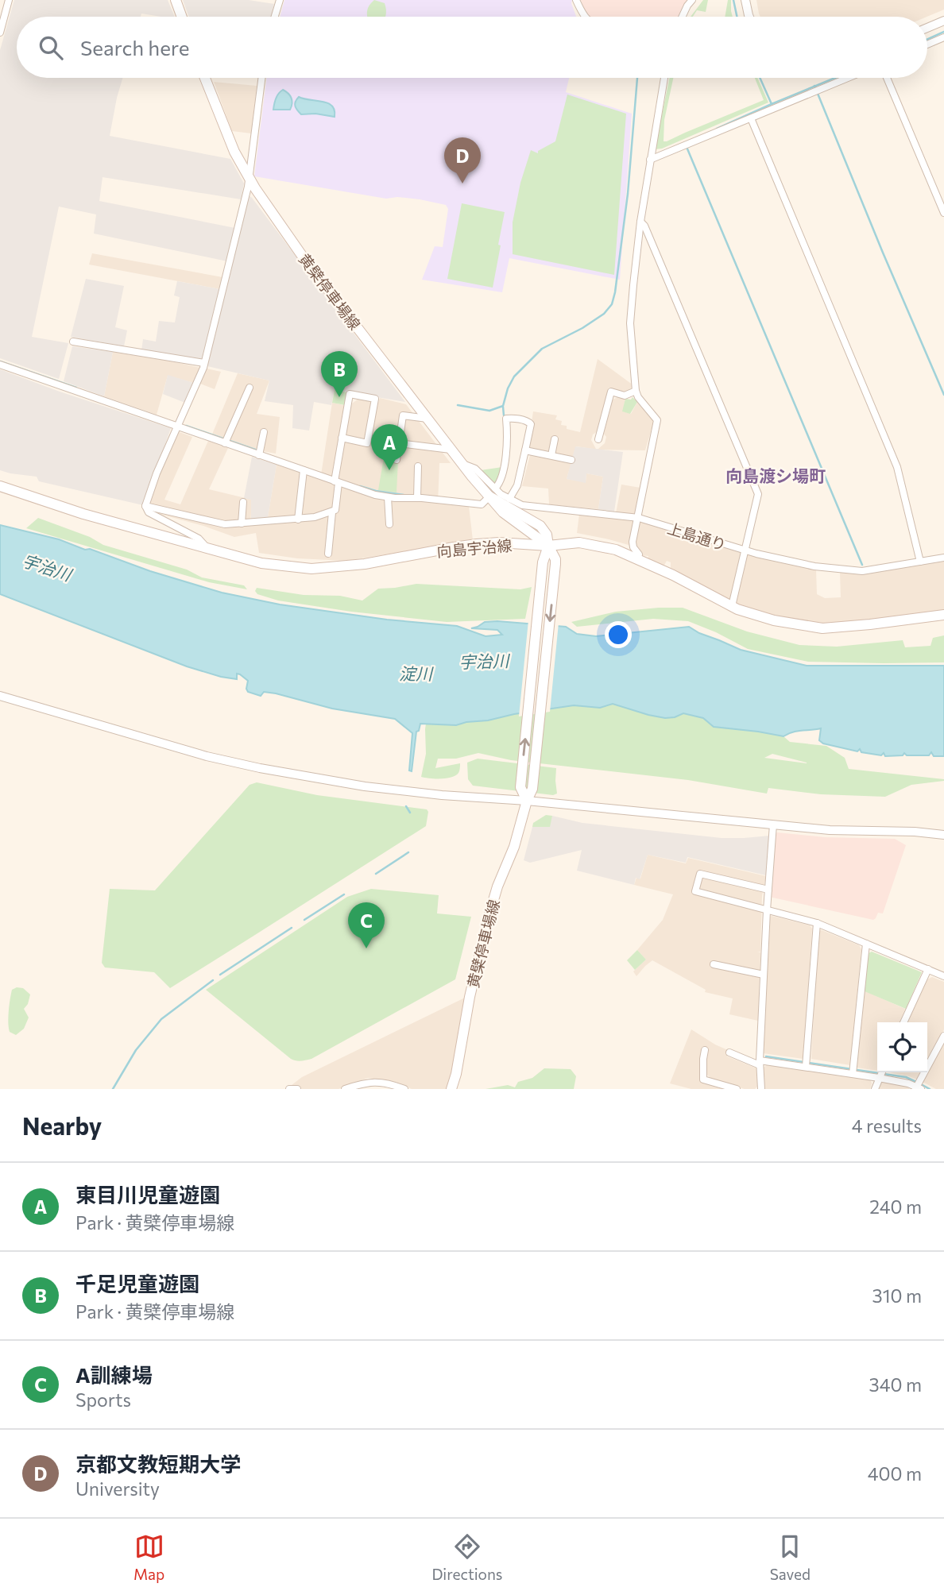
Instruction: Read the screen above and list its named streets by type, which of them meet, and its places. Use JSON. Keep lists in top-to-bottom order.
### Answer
{
  "streets": {
    "main road": ["黄檗停車場線", "向島宇治線"],
    "street": ["上島通り"]
  },
  "crossings": [
    ["黄檗停車場線", "上島通り"],
    ["黄檗停車場線", "向島宇治線"]
  ],
  "districts": ["向島渡シ場町"],
  "water": ["宇治川", "淀川"],
  "page": {
    "search": "Search here",
    "pins": [
      "D",
      "B",
      "A",
      "C"
    ],
    "heading": ["Nearby", "4 results"],
    "list": [
      {
        "mark": "A",
        "name": "東目川児童遊園",
        "note": "Park · 黄檗停車場線",
        "value": "240 m"
      },
      {
        "mark": "B",
        "name": "千足児童遊園",
        "note": "Park · 黄檗停車場線",
        "value": "310 m"
      },
      {
        "mark": "C",
        "name": "A訓練場",
        "note": "Sports",
        "value": "340 m"
      },
      {
        "mark": "D",
        "name": "京都文教短期大学",
        "note": "University",
        "value": "400 m"
      }
    ],
    "nav": ["Map", "Directions", "Saved"]
  }
}
